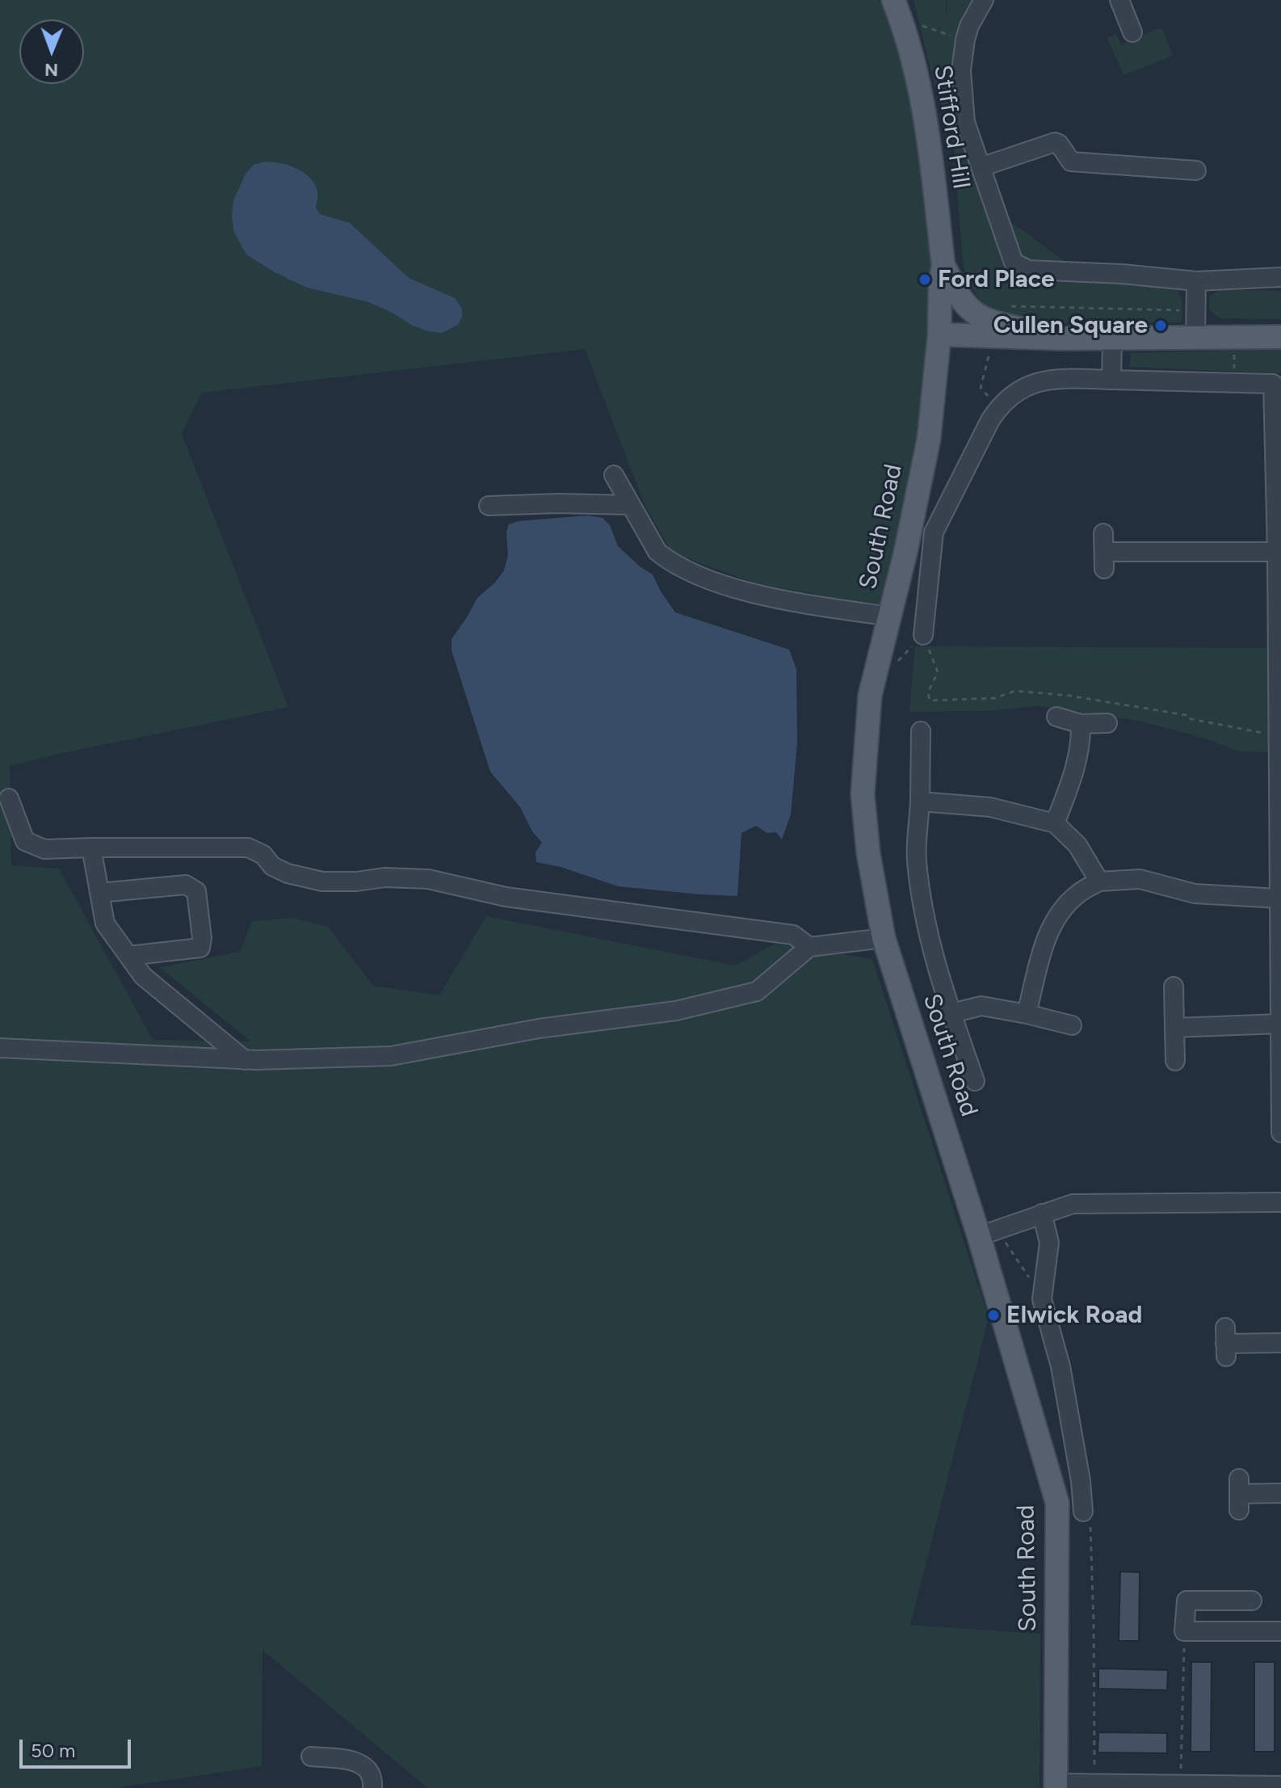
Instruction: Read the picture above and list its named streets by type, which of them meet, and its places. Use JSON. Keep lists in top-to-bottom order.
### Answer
{
  "streets": {
    "main road": ["Stifford Hill", "South Road"]
  },
  "crossings": [
    ["Stifford Hill", "South Road"]
  ],
  "places": ["Ford Place", "Cullen Square", "Elwick Road"],
  "scale_bar": "50 m",
  "north": "bottom"
}
